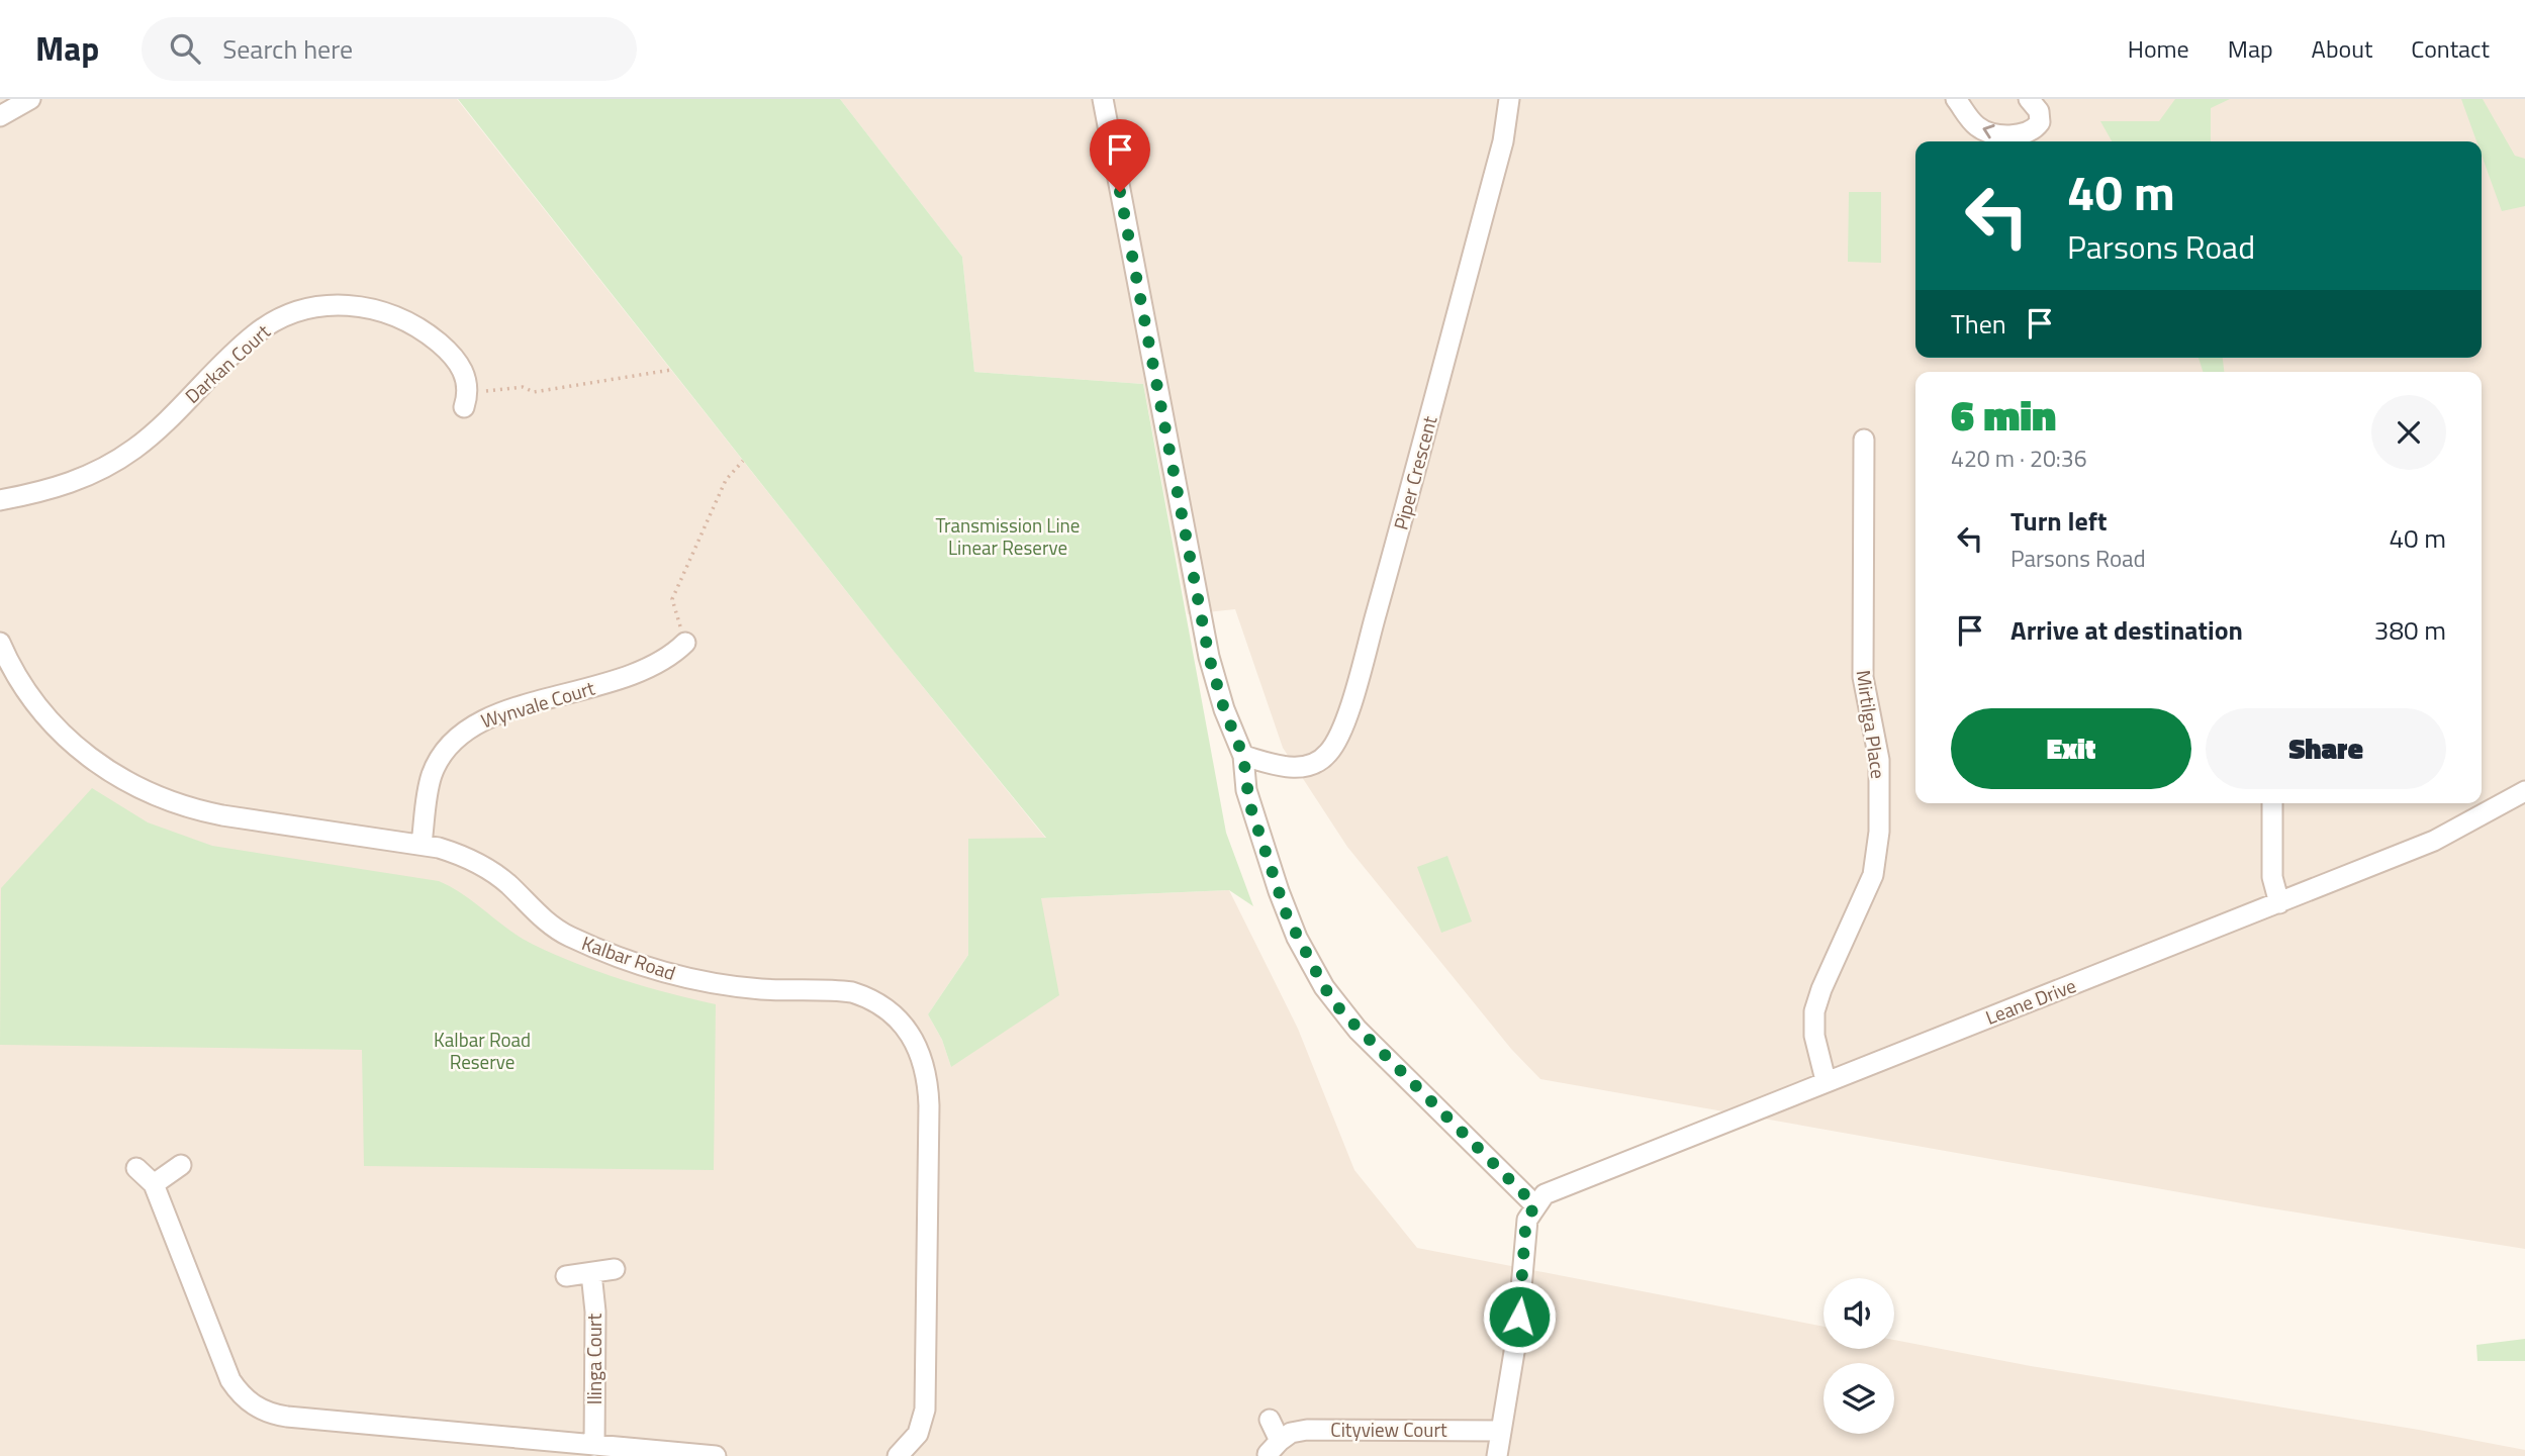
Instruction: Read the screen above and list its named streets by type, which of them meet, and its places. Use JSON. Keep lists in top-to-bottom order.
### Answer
{
  "streets": {
    "street": [
      "Darkan Court",
      "Piper Crescent",
      "Wynvale Court",
      "Mirtilga Place",
      "Kalbar Road",
      "Leane Drive",
      "Ilinga Court",
      "Cityview Court"
    ]
  },
  "crossings": [
    ["Wynvale Court", "Kalbar Road"],
    ["Mirtilga Place", "Leane Drive"]
  ],
  "parks": ["Transmission Line Linear Reserve", "Kalbar Road Reserve"],
  "page": {
    "header": "Map",
    "search": "Search here",
    "nav": [
      "Home",
      "Map",
      "About",
      "Contact"
    ],
    "turn": ["40 m", "Parsons Road"],
    "then": "Then",
    "heading": ["6 min", "420 m · 20:36"],
    "list": [
      {
        "name": "Turn left",
        "note": "Parsons Road",
        "value": "40 m"
      },
      {
        "name": "Arrive at destination",
        "value": "380 m"
      }
    ],
    "buttons": ["Exit", "Share"]
  }
}
